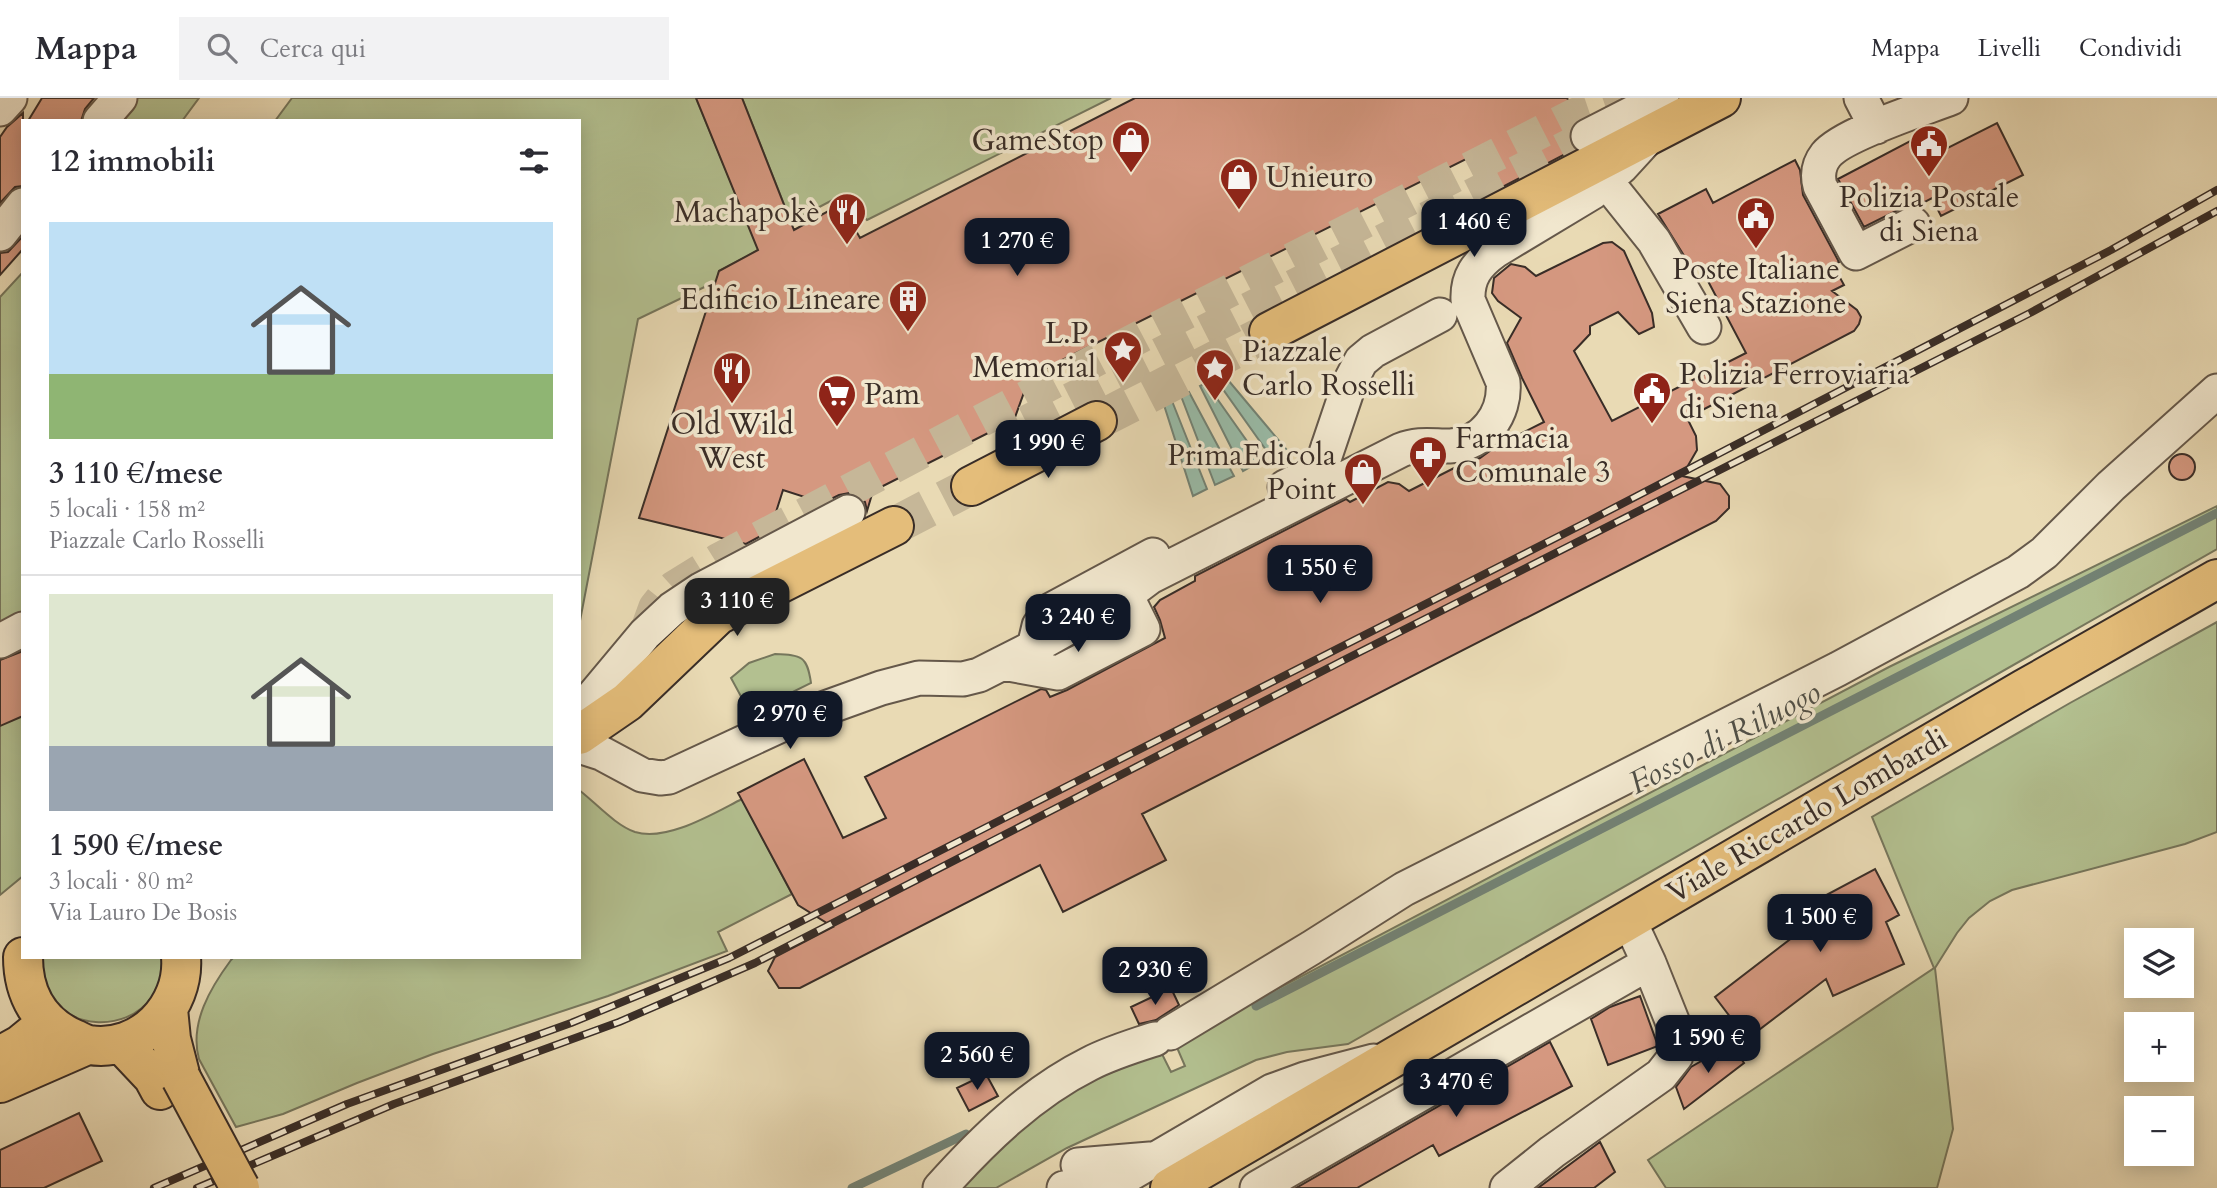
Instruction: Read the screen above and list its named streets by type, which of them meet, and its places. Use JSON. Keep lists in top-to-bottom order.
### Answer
{
  "streets": {
    "main road": ["Viale Riccardo Lombardi"]
  },
  "water": ["Fosso di Riluogo"],
  "places": {
    "shop": ["GameStop", "Unieuro", "PrimaEdicola Point"],
    "public building": ["Polizia Postale di Siena", "Poste Italiane Siena Stazione", "Polizia Ferroviaria di Siena"],
    "restaurant": ["Machapokè", "Old Wild West"],
    "building": ["Edificio Lineare"],
    "place": ["L.P. Memorial", "Piazzale Carlo Rosselli"],
    "supermarket": ["Pam"],
    "pharmacy": ["Farmacia Comunale 3"]
  },
  "page": {
    "header": "Mappa",
    "search": "Cerca qui",
    "nav": ["Mappa", "Livelli", "Condividi"],
    "heading": "12 immobili",
    "price": [
      "1 460 €",
      "1 270 €",
      "1 990 €",
      "1 550 €",
      "3 110 €",
      "3 240 €",
      "2 970 €",
      "1 500 €",
      "2 930 €",
      "1 590 €",
      "2 560 €",
      "3 470 €"
    ],
    "list": [
      {
        "name": "3 110 €/mese",
        "note": "5 locali · 158 m² · Piazzale Carlo Rosselli"
      },
      {
        "name": "1 590 €/mese",
        "note": "3 locali · 80 m² · Via Lauro De Bosis"
      }
    ],
    "map_buttons": ["+", "−"]
  }
}
